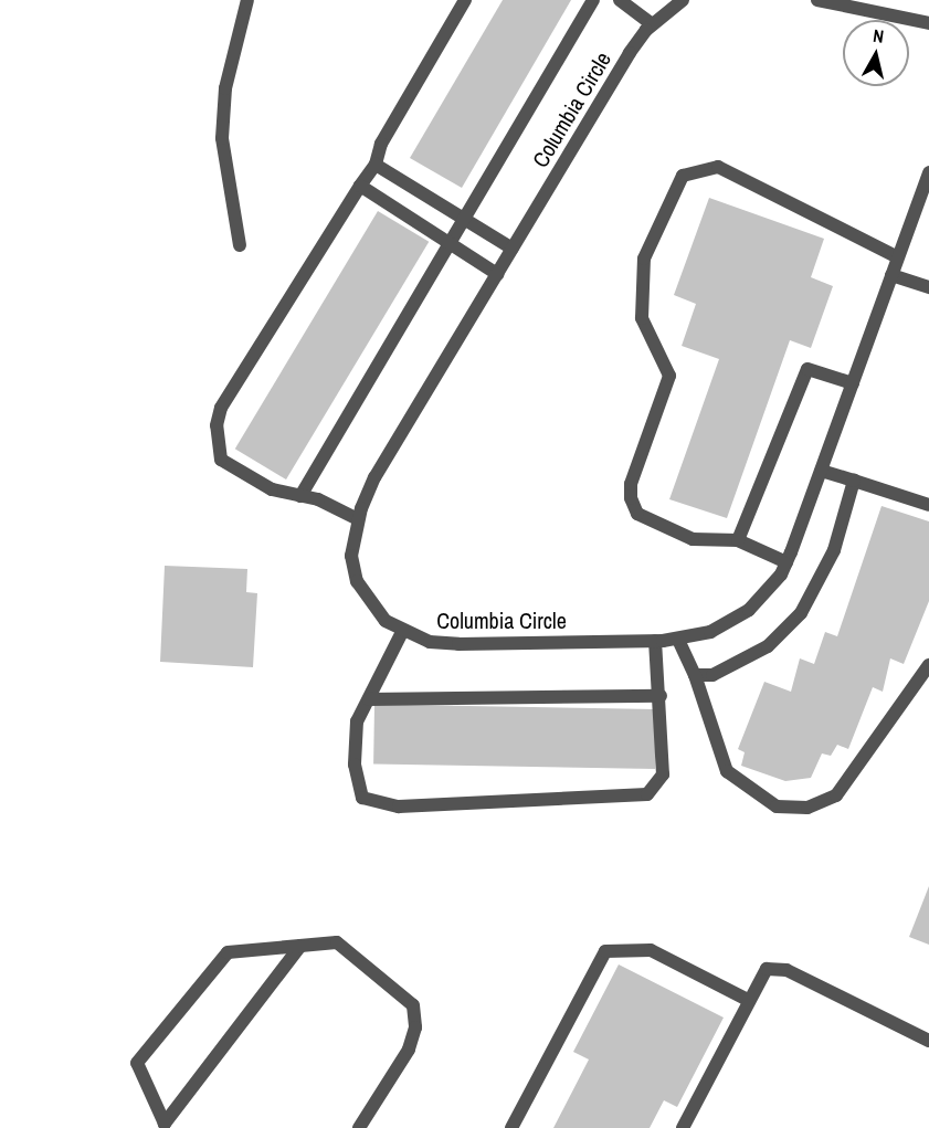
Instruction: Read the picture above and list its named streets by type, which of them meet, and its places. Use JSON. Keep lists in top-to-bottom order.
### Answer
{
  "streets": {
    "street": ["Columbia Circle"]
  },
  "north": "top"
}
